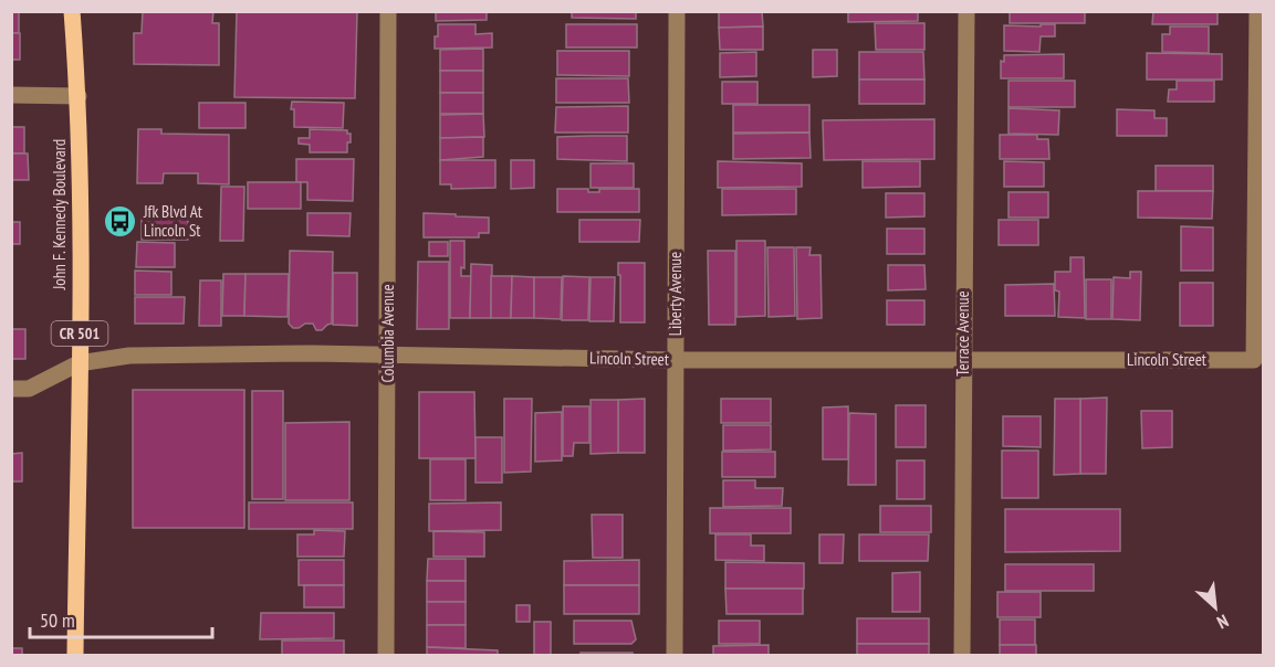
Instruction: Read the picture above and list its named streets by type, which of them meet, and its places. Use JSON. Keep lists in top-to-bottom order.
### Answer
{
  "streets": {
    "main road": ["John F. Kennedy Boulevard", "CR 501"],
    "street": [
      "Liberty Avenue",
      "Columbia Avenue",
      "Terrace Avenue",
      "Lincoln Street"
    ]
  },
  "crossings": [
    ["John F. Kennedy Boulevard", "Lincoln Street"],
    ["Liberty Avenue", "Lincoln Street"],
    ["Columbia Avenue", "Lincoln Street"],
    ["Terrace Avenue", "Lincoln Street"]
  ],
  "places": {
    "bus stop": ["Jfk Blvd At Lincoln St"]
  },
  "scale_bar": "50 m",
  "north": "bottom right"
}
